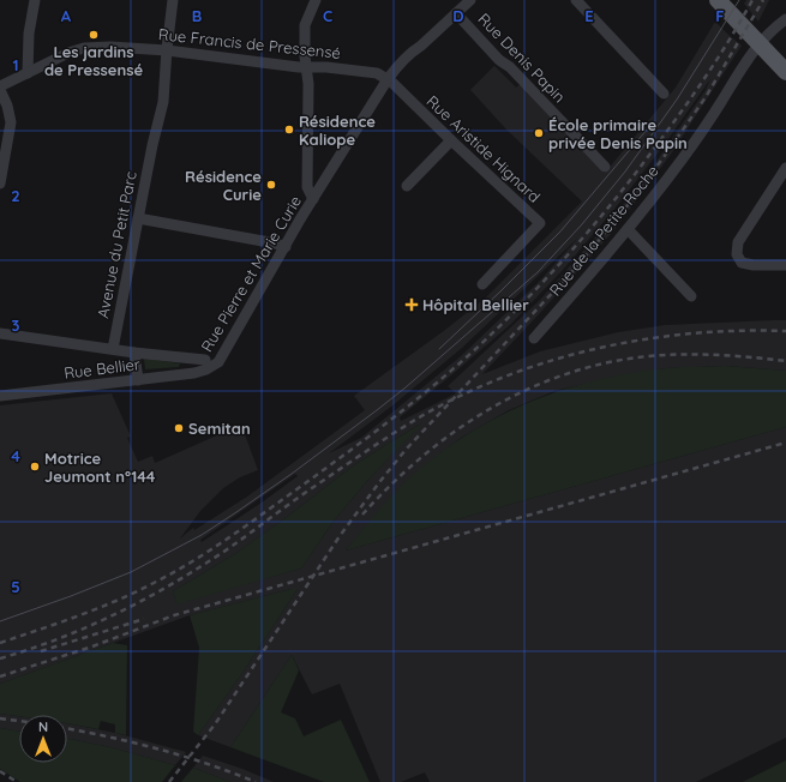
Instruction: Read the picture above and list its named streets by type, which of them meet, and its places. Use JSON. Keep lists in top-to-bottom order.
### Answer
{
  "streets": {
    "street": [
      "Rue Francis de Pressensé",
      "Rue Denis Papin",
      "Rue Aristide Hignard",
      "Rue de la Petite Roche",
      "Avenue du Petit Parc",
      "Rue Pierre et Marie Curie",
      "Rue Bellier"
    ]
  },
  "crossings": [
    ["Rue Francis de Pressensé", "Rue Aristide Hignard"],
    ["Rue Francis de Pressensé", "Avenue du Petit Parc"],
    ["Rue Francis de Pressensé", "Rue Pierre et Marie Curie"],
    ["Rue Pierre et Marie Curie", "Rue Bellier"]
  ],
  "places": {
    "other": [
      "Les jardins de Pressensé",
      "Résidence Kaliope",
      "École primaire privée Denis Papin",
      "Résidence Curie",
      "Semitan",
      "Motrice Jeumont n°144"
    ],
    "health": ["Hôpital Bellier"]
  },
  "north": "top",
  "grid": {
    "columns": [
      "A",
      "B",
      "C",
      "D",
      "E",
      "F"
    ],
    "rows": [
      "1",
      "2",
      "3",
      "4",
      "5"
    ]
  }
}
